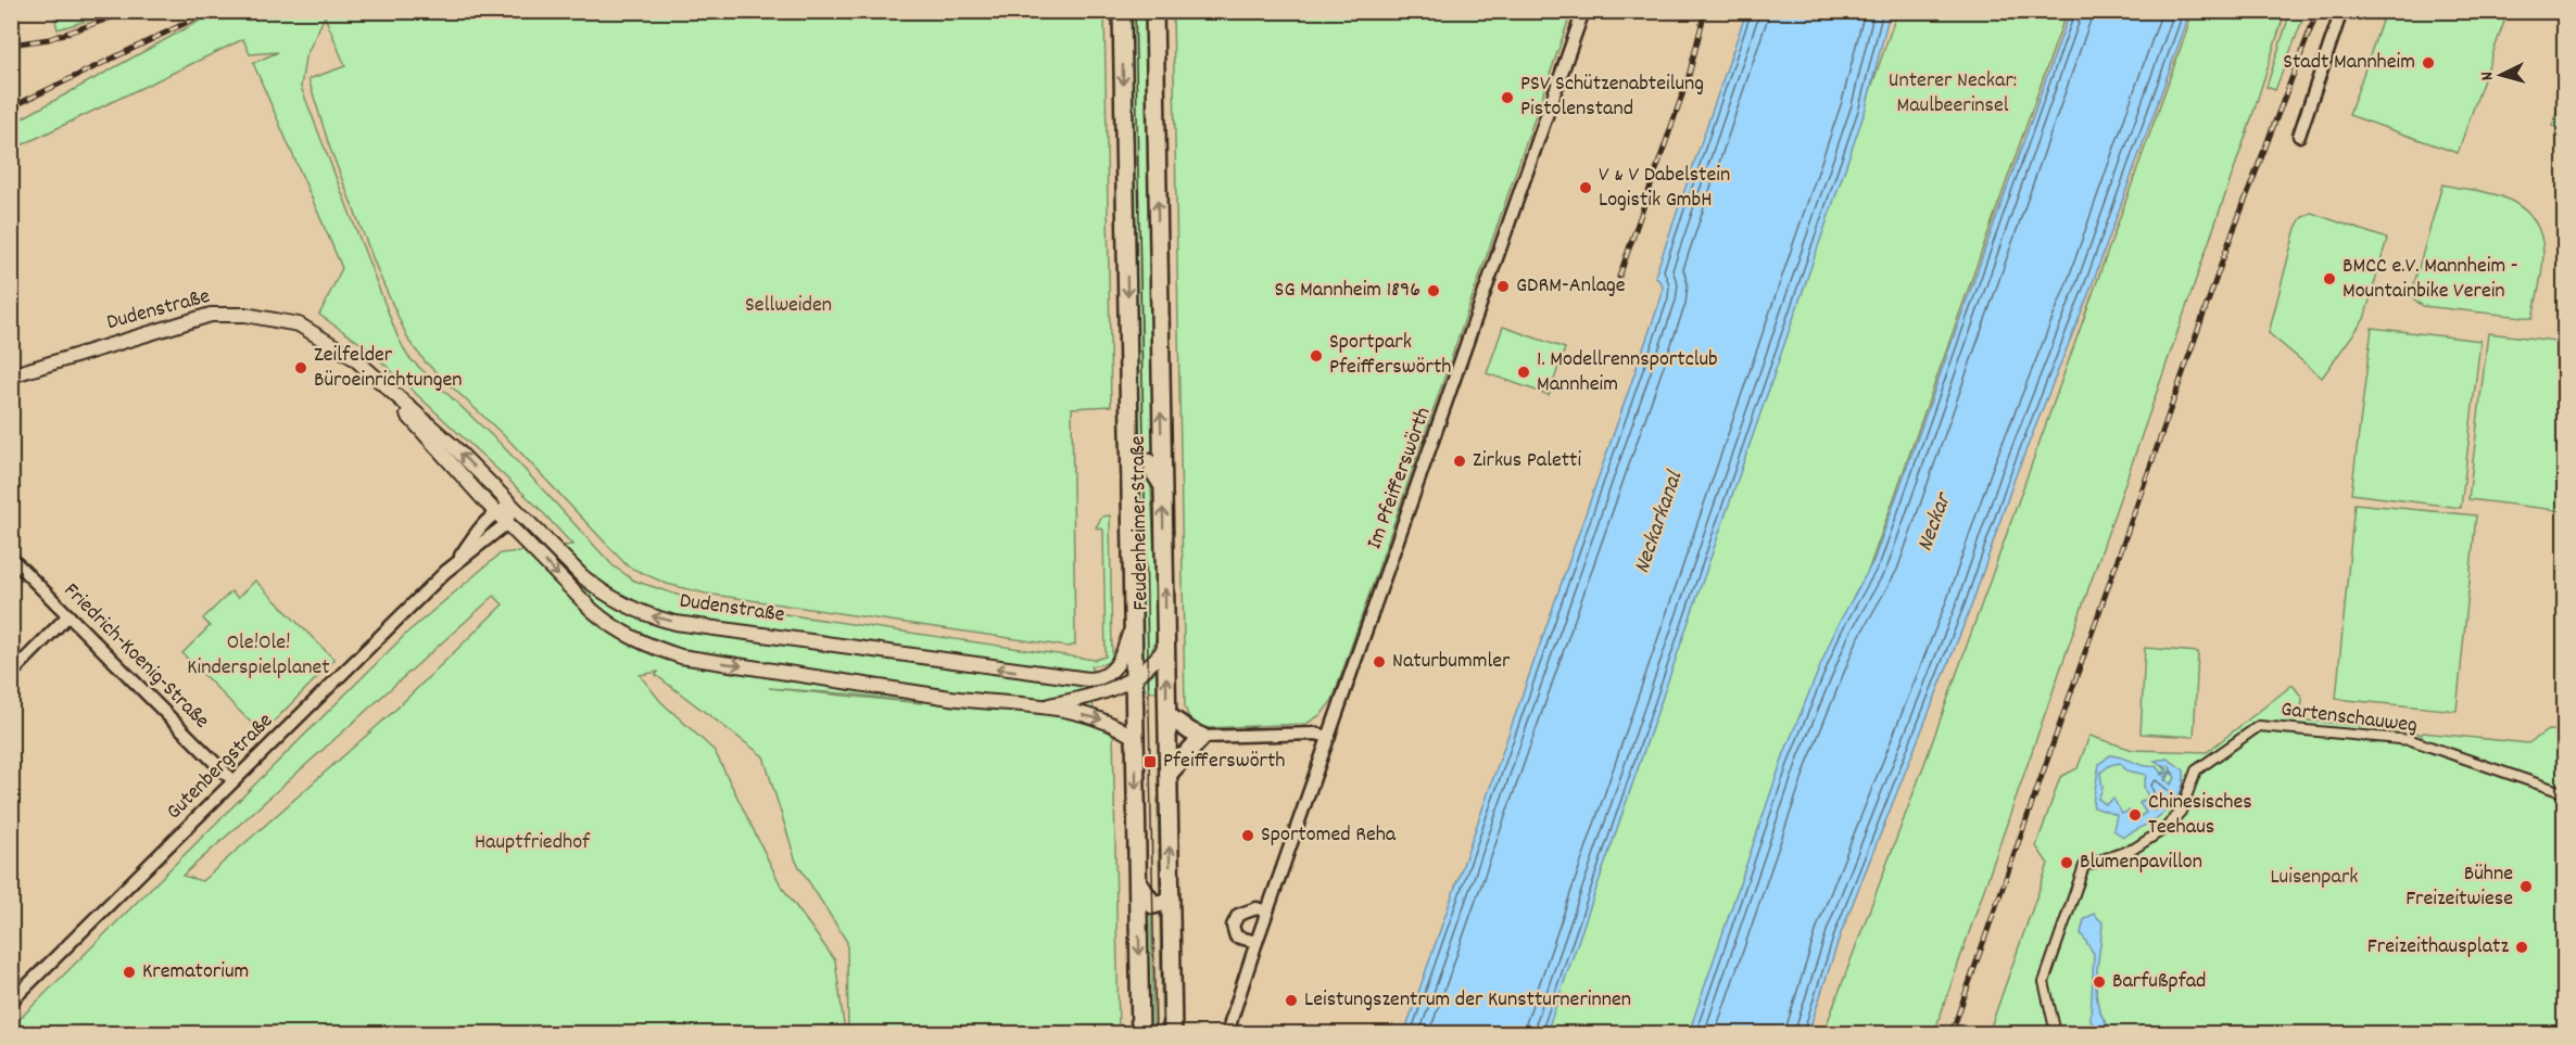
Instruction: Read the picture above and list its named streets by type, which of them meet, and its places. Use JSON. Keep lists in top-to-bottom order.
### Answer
{
  "streets": {
    "main road": ["Feudenheimer Straße"],
    "street": [
      "Dudenstraße",
      "Im Pfeifferswörth",
      "Friedrich-Koenig-Straße",
      "Gartenschauweg",
      "Gutenbergstraße"
    ]
  },
  "crossings": [
    ["Dudenstraße", "Feudenheimer Straße"],
    ["Dudenstraße", "Gutenbergstraße"],
    ["Friedrich-Koenig-Straße", "Gutenbergstraße"]
  ],
  "water": ["Neckarkanal", "Neckar"],
  "parks": [
    "Unterer Neckar: Maulbeerinsel",
    "Sellweiden",
    "Ole!Ole! Kinderspielplanet",
    "Hauptfriedhof",
    "Luisenpark"
  ],
  "places": {
    "other": [
      "Stadt Mannheim",
      "PSV Schützenabteilung Pistolenstand",
      "V & V Dabelstein Logistik GmbH",
      "BMCC e.V. Mannheim - Mountainbike Verein",
      "GDRM-Anlage",
      "SG Mannheim 1896",
      "Sportpark Pfeifferswörth",
      "Zeilfelder Büroeinrichtungen",
      "1. Modellrennsportclub Mannheim",
      "Zirkus Paletti",
      "Naturbummler",
      "Chinesisches Teehaus",
      "Sportomed Reha",
      "Blumenpavillon",
      "Bühne Freizeitwiese",
      "Freizeithausplatz",
      "Krematorium",
      "Barfußpfad",
      "Leistungszentrum der Kunstturnerinnen"
    ],
    "transit": ["Pfeifferswörth"]
  },
  "north": "left"
}
